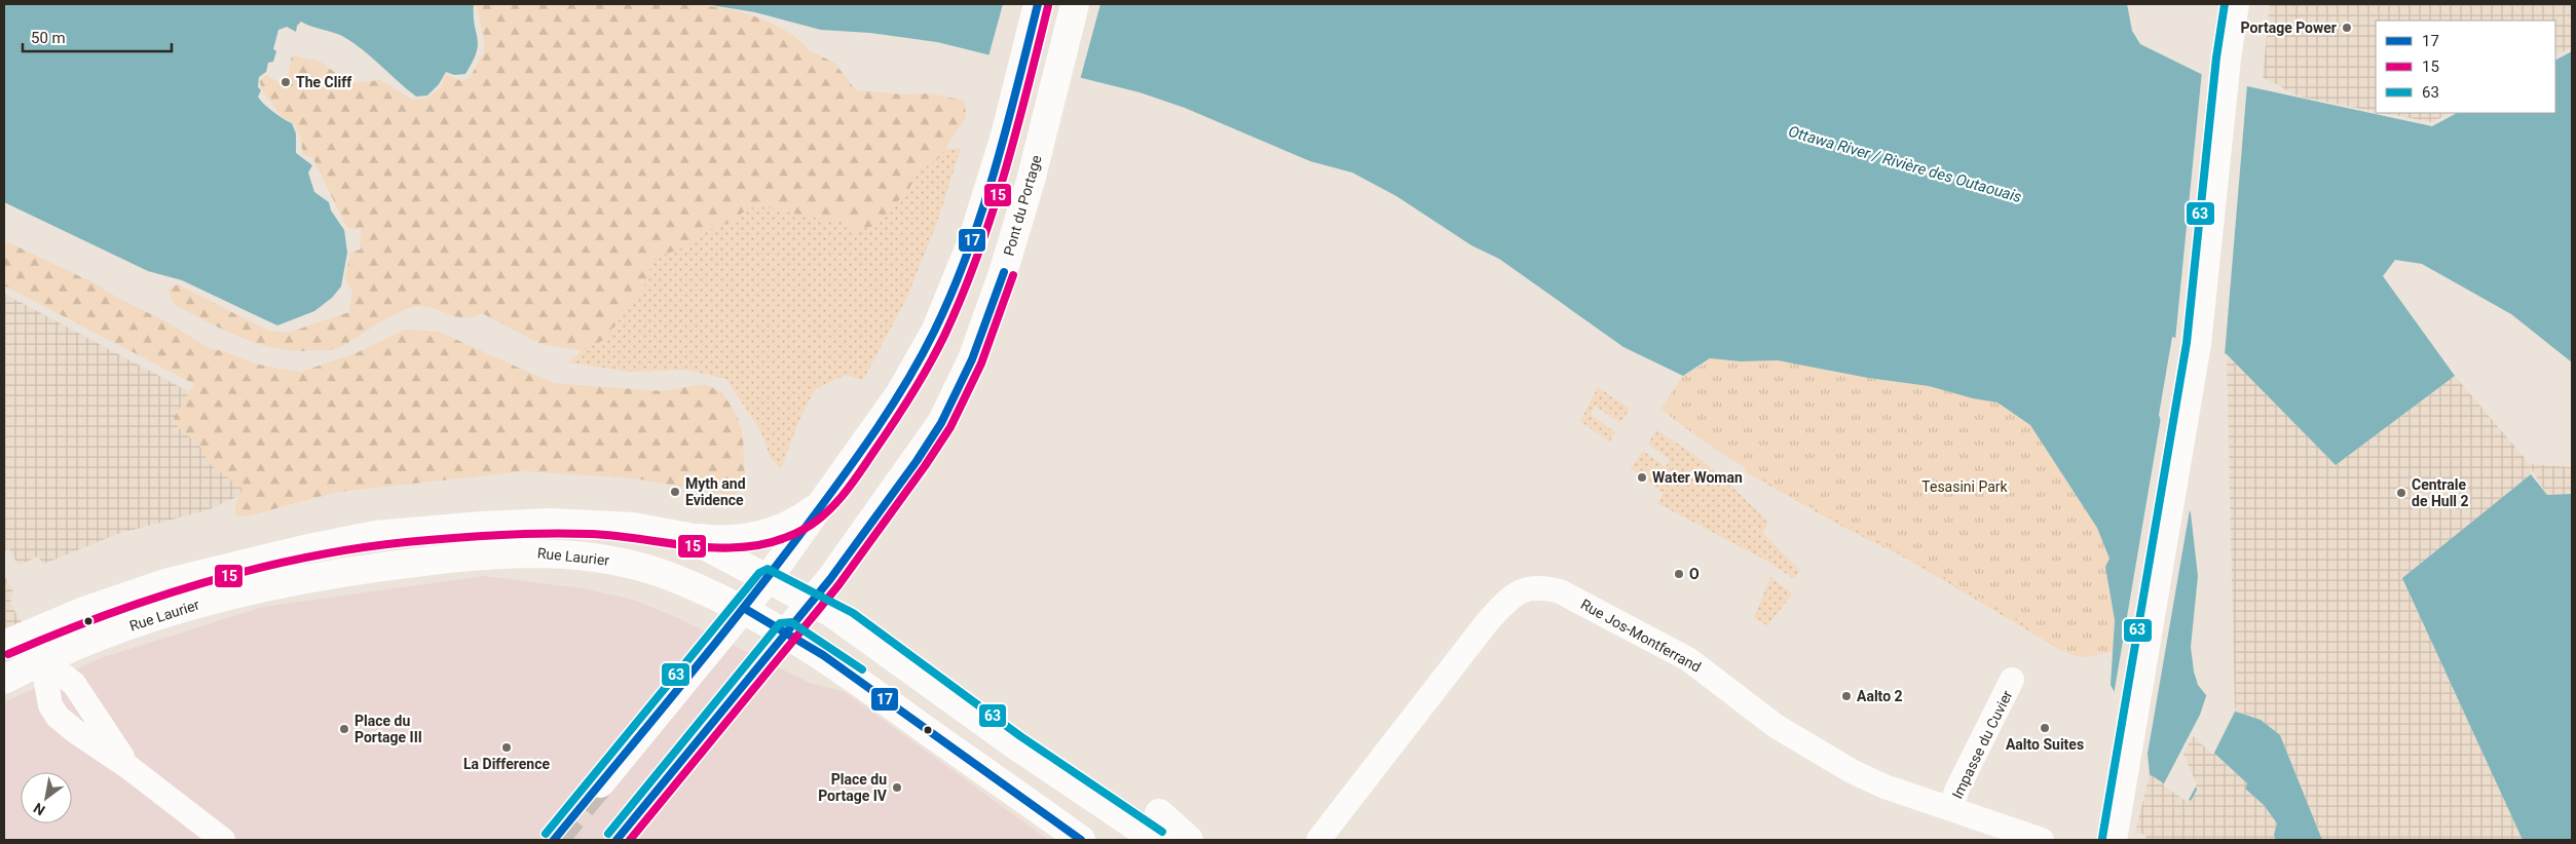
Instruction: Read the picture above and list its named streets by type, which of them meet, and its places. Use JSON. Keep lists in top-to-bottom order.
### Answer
{
  "streets": {
    "main road": ["Pont du Portage", "Rue Laurier"],
    "street": ["Rue Jos-Montferrand", "Impasse du Cuvier"]
  },
  "crossings": [
    ["Pont du Portage", "Rue Laurier"],
    ["Rue Jos-Montferrand", "Impasse du Cuvier"]
  ],
  "water": ["Ottawa River / Rivière des Outaouais"],
  "parks": ["Tesasini Park"],
  "places": [
    "Portage Power",
    "The Cliff",
    "Water Woman",
    "Myth and Evidence",
    "Centrale de Hull 2",
    "O",
    "Aalto 2",
    "Aalto Suites",
    "Place du Portage III",
    "La Difference",
    "Place du Portage IV"
  ],
  "lines": ["transit line 17", "transit line 63", "transit line 15"],
  "legend": ["17", "15", "63"],
  "scale_bar": "50 m",
  "north": "bottom left"
}
